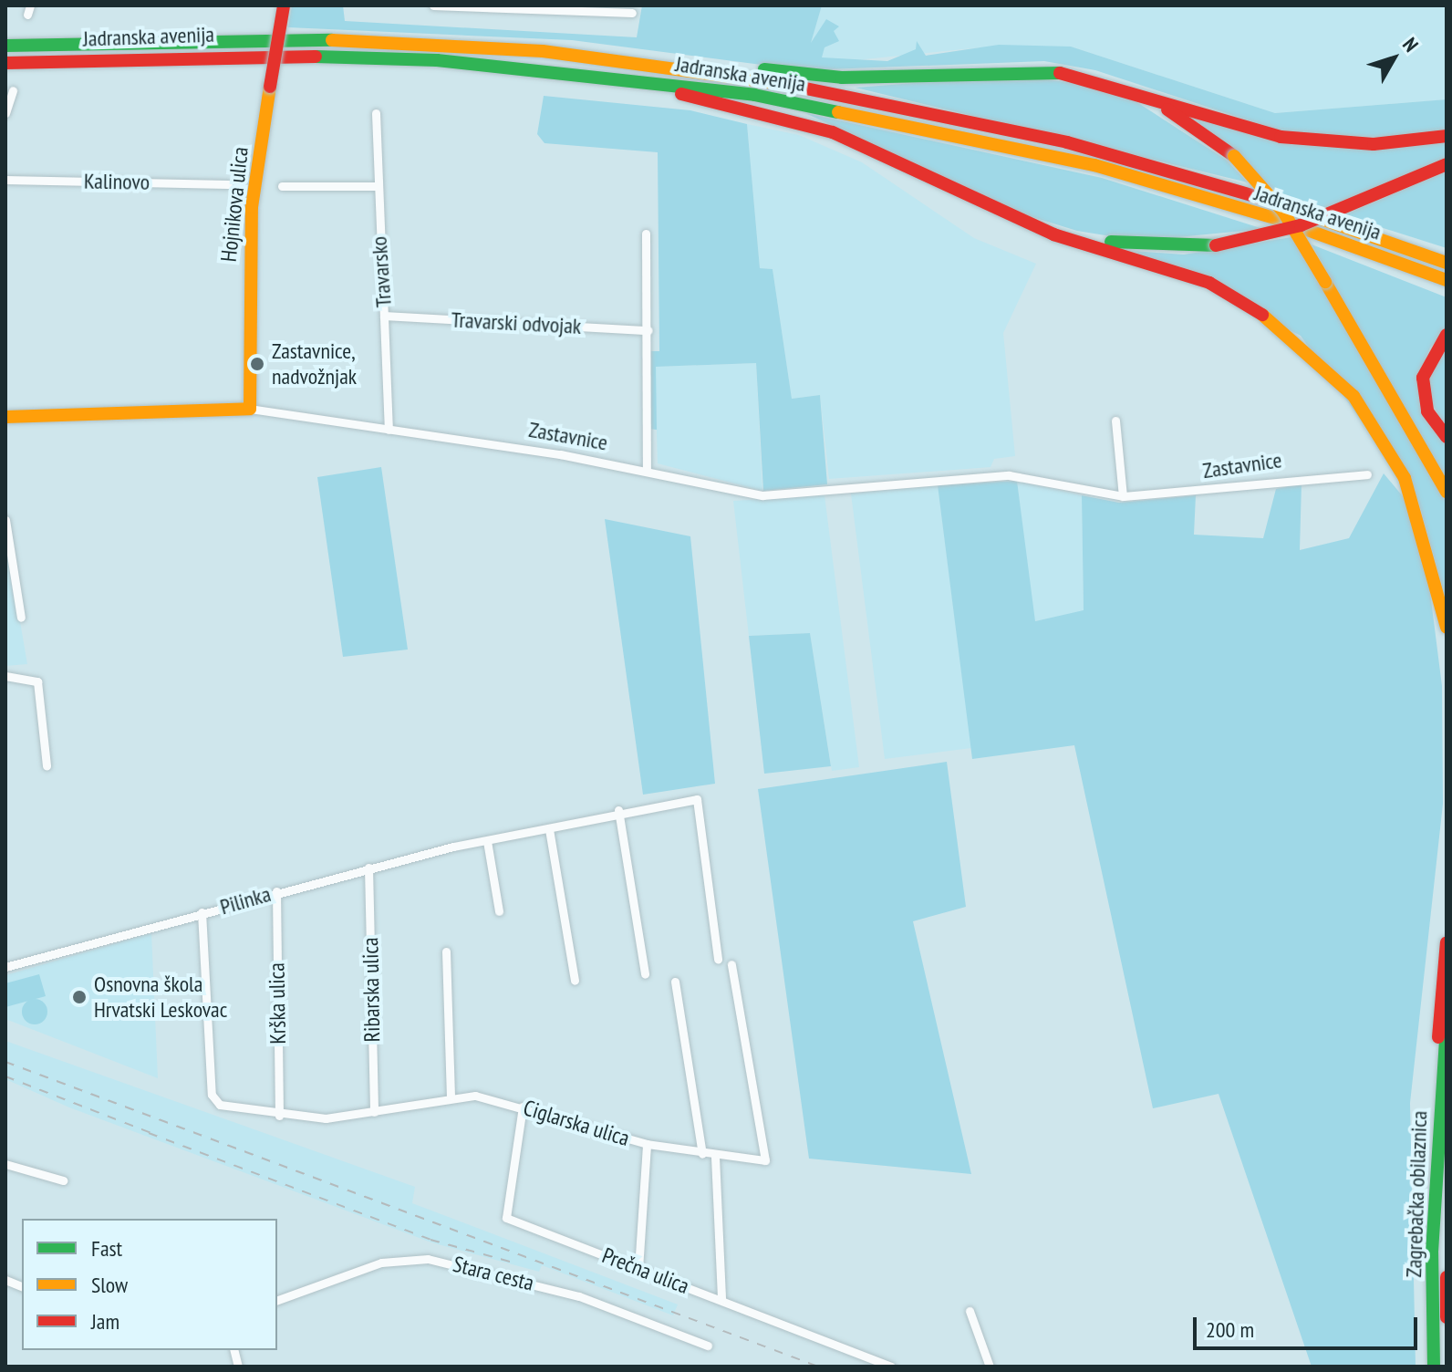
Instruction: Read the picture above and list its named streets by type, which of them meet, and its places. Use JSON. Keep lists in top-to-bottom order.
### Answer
{
  "streets": {
    "main road": [
      "Jadranska avenija",
      "Hojnikova ulica",
      "Zastavnice",
      "Zagrebačka obilaznica"
    ],
    "street": [
      "Kalinovo",
      "Travarsko",
      "Travarski odvojak",
      "Pilinka",
      "Ribarska ulica",
      "Krška ulica",
      "Ciglarska ulica",
      "Prečna ulica",
      "Stara cesta"
    ]
  },
  "crossings": [
    ["Hojnikova ulica", "Zastavnice"],
    ["Travarsko", "Travarski odvojak"],
    ["Travarsko", "Zastavnice"],
    ["Pilinka", "Ribarska ulica"],
    ["Pilinka", "Krška ulica"],
    ["Pilinka", "Ciglarska ulica"],
    ["Ribarska ulica", "Ciglarska ulica"],
    ["Krška ulica", "Ciglarska ulica"],
    ["Ciglarska ulica", "Prečna ulica"]
  ],
  "places": ["Zastavnice, nadvožnjak", "Osnovna škola Hrvatski Leskovac"],
  "legend": ["Fast", "Slow", "Jam"],
  "scale_bar": "200 m",
  "north": "top right"
}
